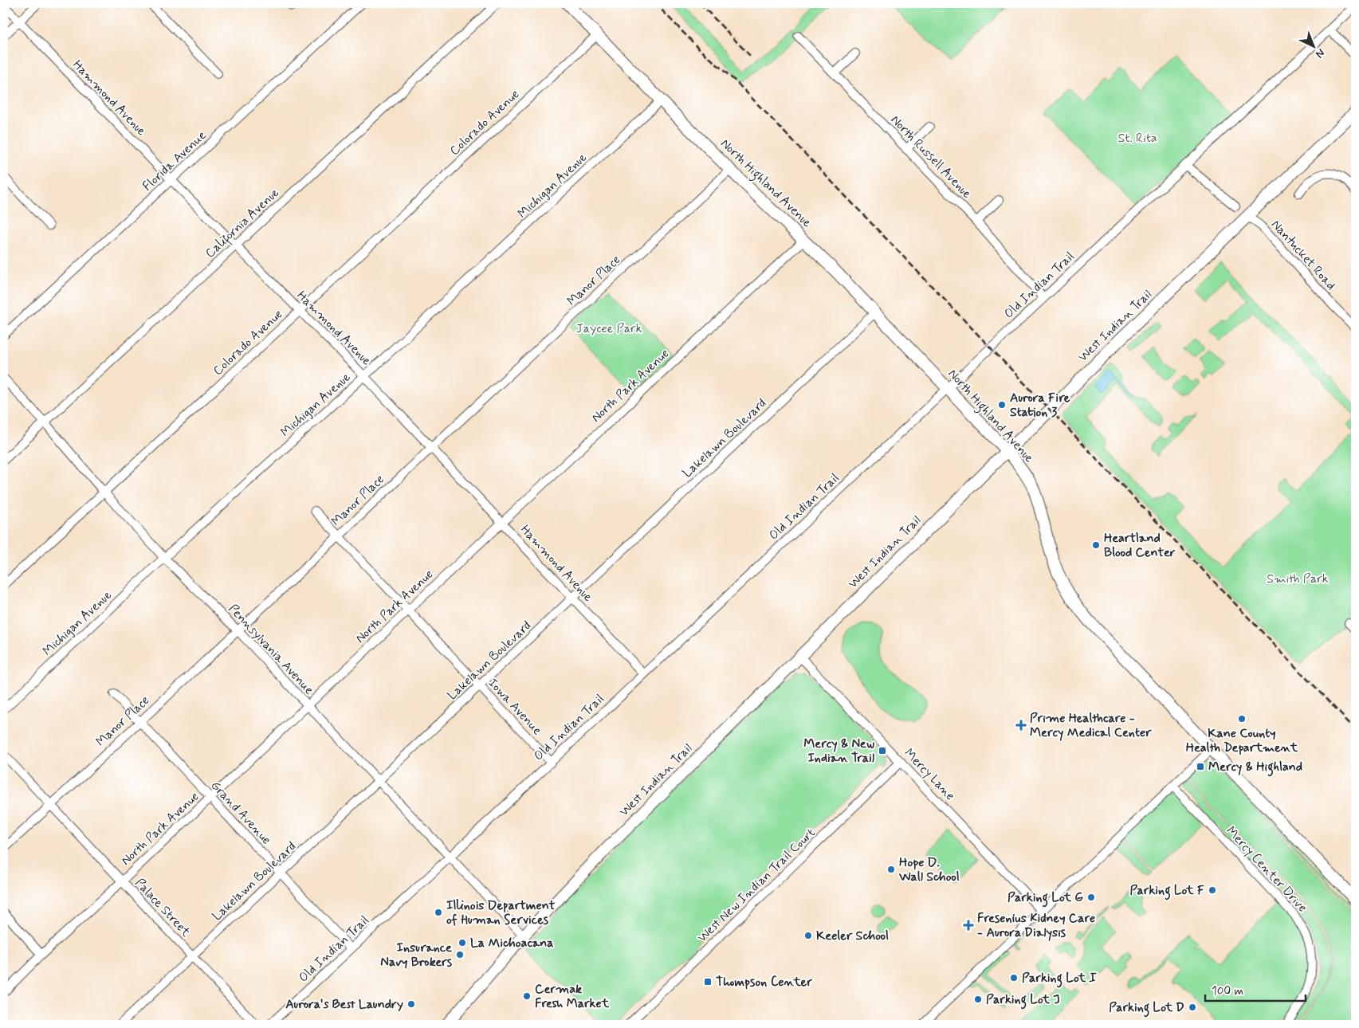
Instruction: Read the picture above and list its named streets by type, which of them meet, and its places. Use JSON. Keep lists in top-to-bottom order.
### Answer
{
  "streets": {
    "main road": ["North Highland Avenue", "West Indian Trail"],
    "street": [
      "Hammond Avenue",
      "Colorado Avenue",
      "North Russell Avenue",
      "Florida Avenue",
      "Michigan Avenue",
      "California Avenue",
      "Nantucket Road",
      "Manor Place",
      "Old Indian Trail",
      "North Park Avenue",
      "Lakelawn Boulevard",
      "Pennsylvania Avenue",
      "Iowa Avenue",
      "Mercy Lane",
      "Grand Avenue",
      "Mercy Center Drive",
      "West New Indian Trail Court",
      "Palace Street"
    ]
  },
  "crossings": [
    ["Hammond Avenue", "Colorado Avenue"],
    ["Hammond Avenue", "Florida Avenue"],
    ["Hammond Avenue", "Michigan Avenue"],
    ["Hammond Avenue", "California Avenue"],
    ["Hammond Avenue", "Manor Place"],
    ["Hammond Avenue", "Old Indian Trail"],
    ["Hammond Avenue", "North Park Avenue"],
    ["Hammond Avenue", "Lakelawn Boulevard"],
    ["Colorado Avenue", "North Highland Avenue"],
    ["Colorado Avenue", "Pennsylvania Avenue"],
    ["North Russell Avenue", "Old Indian Trail"],
    ["North Highland Avenue", "Michigan Avenue"],
    ["North Highland Avenue", "Manor Place"],
    ["North Highland Avenue", "Old Indian Trail"],
    ["North Highland Avenue", "West Indian Trail"],
    ["North Highland Avenue", "North Park Avenue"],
    ["North Highland Avenue", "Lakelawn Boulevard"],
    ["Michigan Avenue", "Pennsylvania Avenue"],
    ["California Avenue", "Pennsylvania Avenue"],
    ["Nantucket Road", "West Indian Trail"],
    ["Manor Place", "Pennsylvania Avenue"],
    ["Manor Place", "Iowa Avenue"],
    ["Manor Place", "Grand Avenue"],
    ["Manor Place", "Palace Street"],
    ["Old Indian Trail", "Pennsylvania Avenue"],
    ["Old Indian Trail", "Iowa Avenue"],
    ["Old Indian Trail", "Grand Avenue"],
    ["West Indian Trail", "Pennsylvania Avenue"],
    ["West Indian Trail", "Mercy Lane"],
    ["North Park Avenue", "Pennsylvania Avenue"],
    ["North Park Avenue", "Iowa Avenue"],
    ["North Park Avenue", "Grand Avenue"],
    ["North Park Avenue", "Palace Street"],
    ["Lakelawn Boulevard", "Pennsylvania Avenue"],
    ["Lakelawn Boulevard", "Iowa Avenue"],
    ["Lakelawn Boulevard", "Grand Avenue"],
    ["Lakelawn Boulevard", "Palace Street"],
    ["Mercy Lane", "West New Indian Trail Court"]
  ],
  "parks": ["St. Rita", "Jaycee Park", "Smith Park"],
  "places": {
    "other": [
      "Aurora Fire Station 3",
      "Heartland Blood Center",
      "Kane County Health Department",
      "Hope D. Wall School",
      "Parking Lot F",
      "Parking Lot G",
      "Illinois Department of Human Services",
      "Keeler School",
      "La Michoacana",
      "Insurance Navy Brokers",
      "Parking Lot I",
      "Cermak Fresh Market",
      "Parking Lot J",
      "Aurora's Best Laundry",
      "Parking Lot D"
    ],
    "health": ["Prime Healthcare - Mercy Medical Center", "Fresenius Kidney Care - Aurora Dialysis"],
    "transit": ["Mercy & New Indian Trail", "Mercy & Highland", "Thompson Center"]
  },
  "scale_bar": "100 m",
  "north": "bottom right"
}
